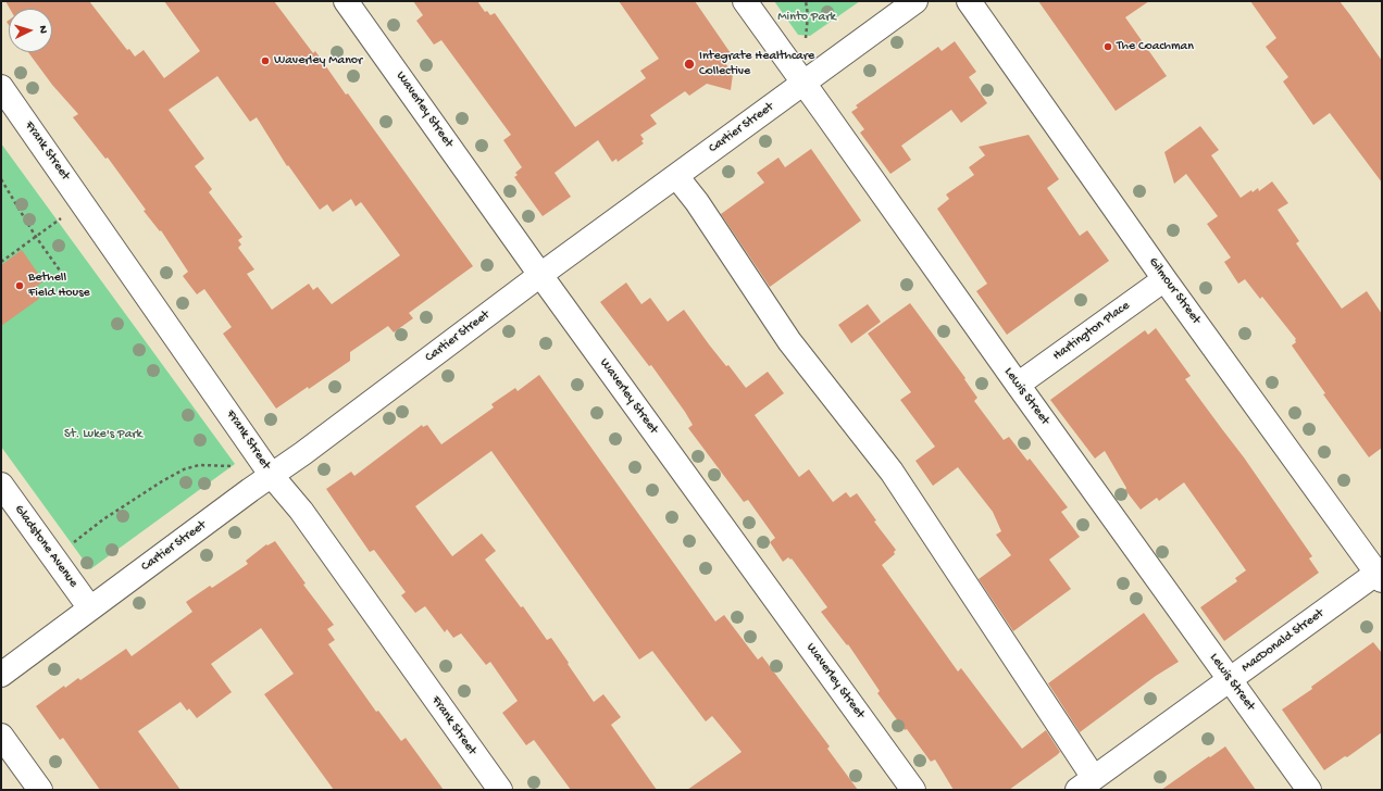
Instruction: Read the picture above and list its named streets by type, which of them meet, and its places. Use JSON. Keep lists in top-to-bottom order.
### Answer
{
  "streets": {
    "street": [
      "Waverley Street",
      "Cartier Street",
      "Frank Street",
      "Gilmour Street",
      "Hartington Place",
      "Lewis Street",
      "Gladstone Avenue",
      "MacDonald Street"
    ]
  },
  "crossings": [
    ["Waverley Street", "Cartier Street"],
    ["Cartier Street", "Frank Street"],
    ["Cartier Street", "Lewis Street"],
    ["Cartier Street", "Gladstone Avenue"],
    ["Gilmour Street", "Hartington Place"],
    ["Gilmour Street", "MacDonald Street"],
    ["Hartington Place", "Lewis Street"],
    ["Lewis Street", "MacDonald Street"]
  ],
  "parks": ["Minto Park", "St. Luke's Park"],
  "places": [
    "The Coachman",
    "Waverley Manor",
    "Integrate Healthcare Collective",
    "Bethell Field House"
  ],
  "north": "right"
}
